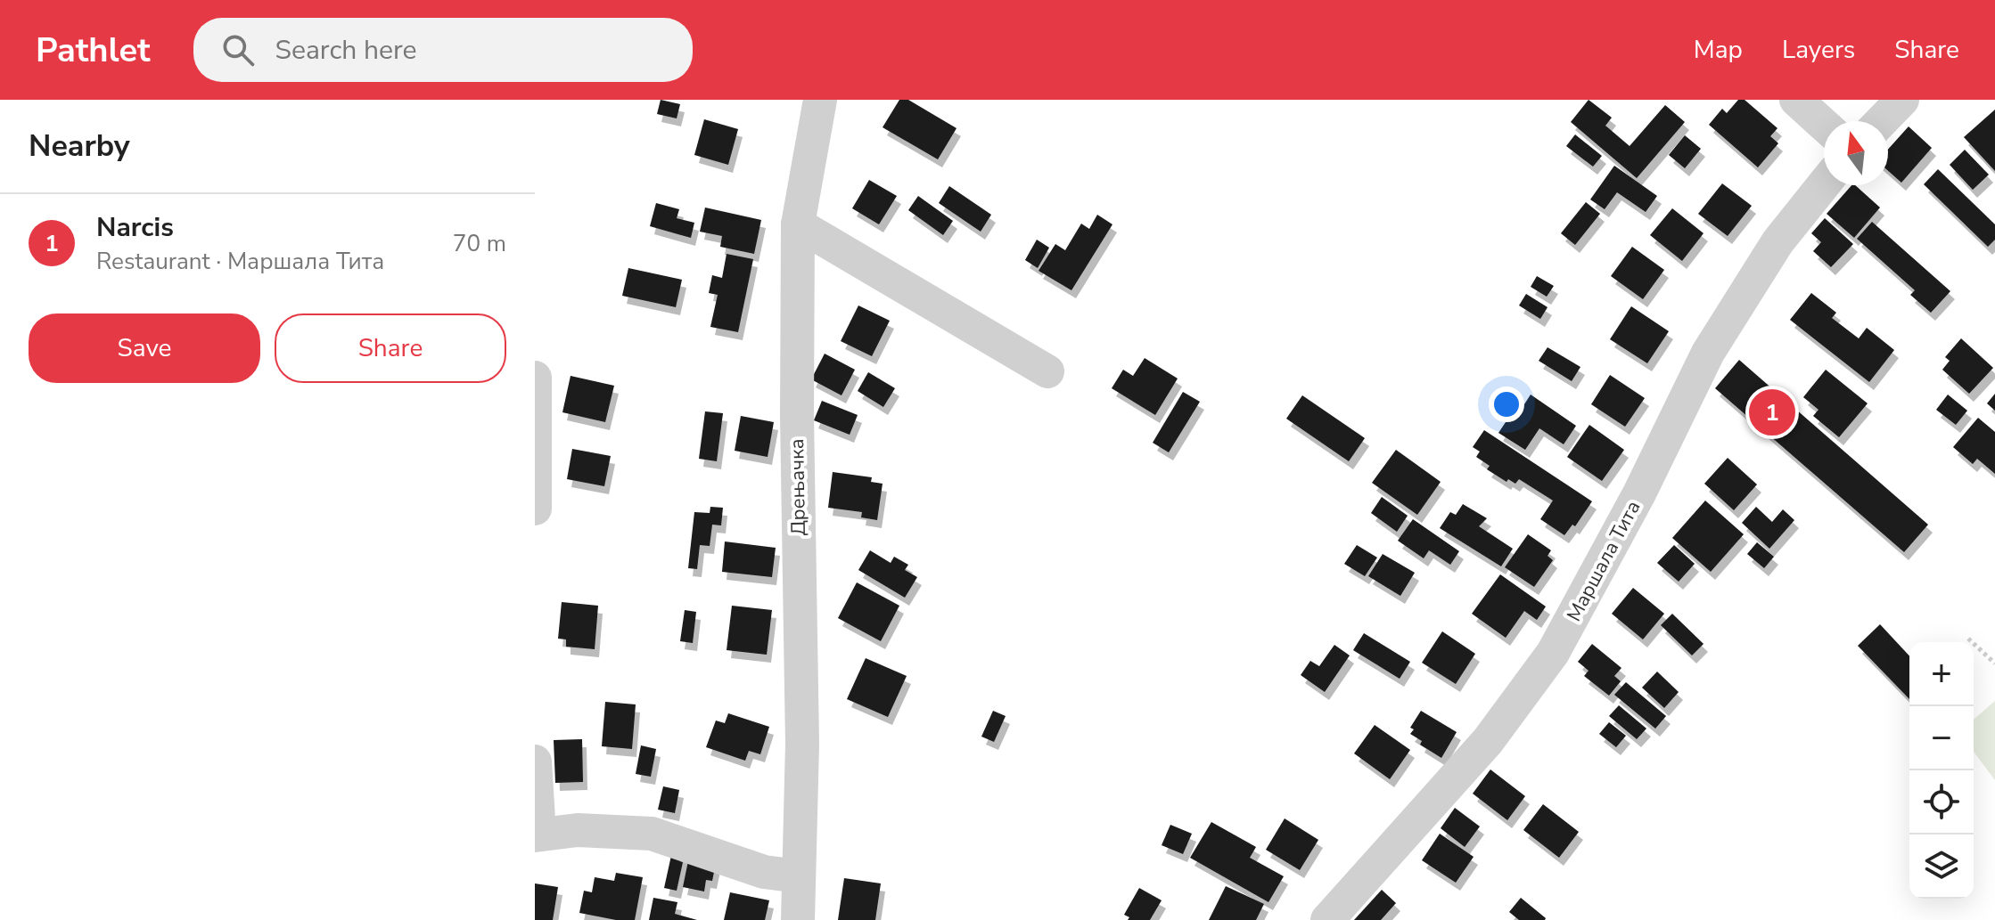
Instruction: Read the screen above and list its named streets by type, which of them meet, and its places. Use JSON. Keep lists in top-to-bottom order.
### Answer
{
  "streets": {
    "street": ["Дрењачка", "Маршала Тита"]
  },
  "north": "top",
  "page": {
    "header": "Pathlet",
    "search": "Search here",
    "nav": ["Map", "Layers", "Share"],
    "heading": "Nearby",
    "list": [
      {
        "mark": "1",
        "name": "Narcis",
        "note": "Restaurant · Маршала Тита",
        "value": "70 m"
      }
    ],
    "buttons": ["Save", "Share"],
    "pins": "1",
    "map_buttons": ["+", "−"]
  }
}
